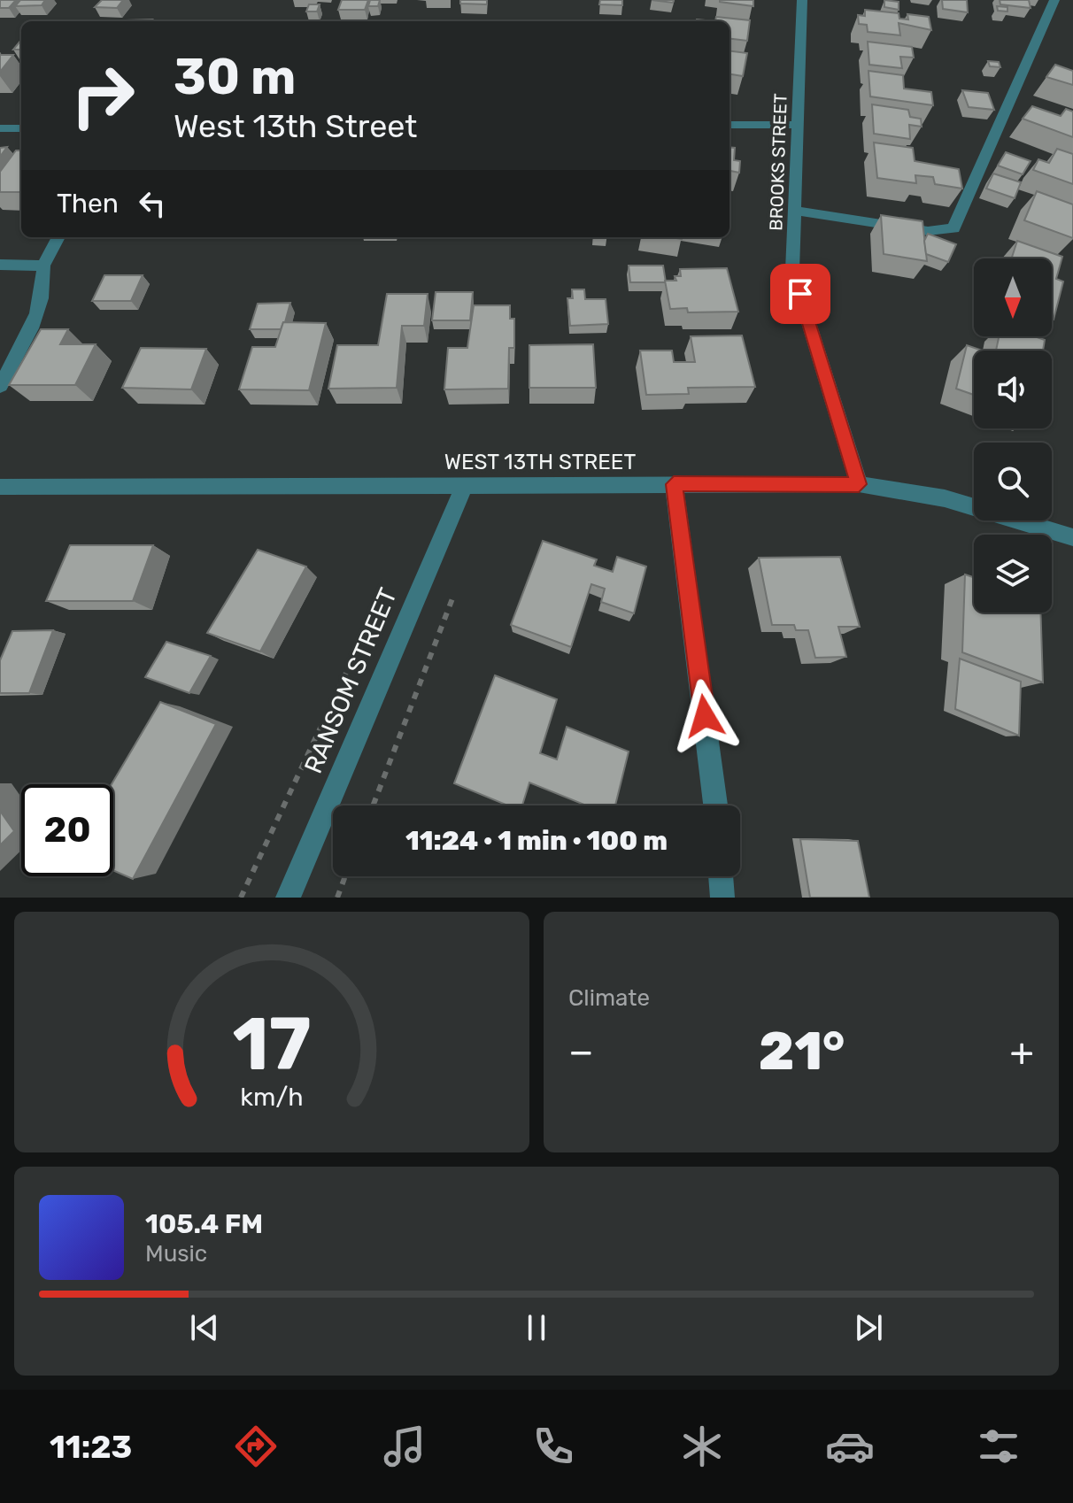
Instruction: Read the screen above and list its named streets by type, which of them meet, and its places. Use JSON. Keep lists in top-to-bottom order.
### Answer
{
  "streets": {
    "street": ["BROOKS STREET", "WEST 13TH STREET", "RANSOM STREET"]
  },
  "crossings": [
    ["BROOKS STREET", "WEST 13TH STREET"],
    ["WEST 13TH STREET", "RANSOM STREET"]
  ],
  "north": "bottom",
  "page": {
    "turn": ["30 m", "West 13th Street"],
    "then": "Then",
    "limit": "20",
    "trip": "11:24 · 1 min · 100 m",
    "tile": "Climate",
    "heat": ["−", "21°", "+"],
    "song": ["105.4 FM", "Music"],
    "tabs": "11:23",
    "gauge": ["17", "km/h"]
  }
}
